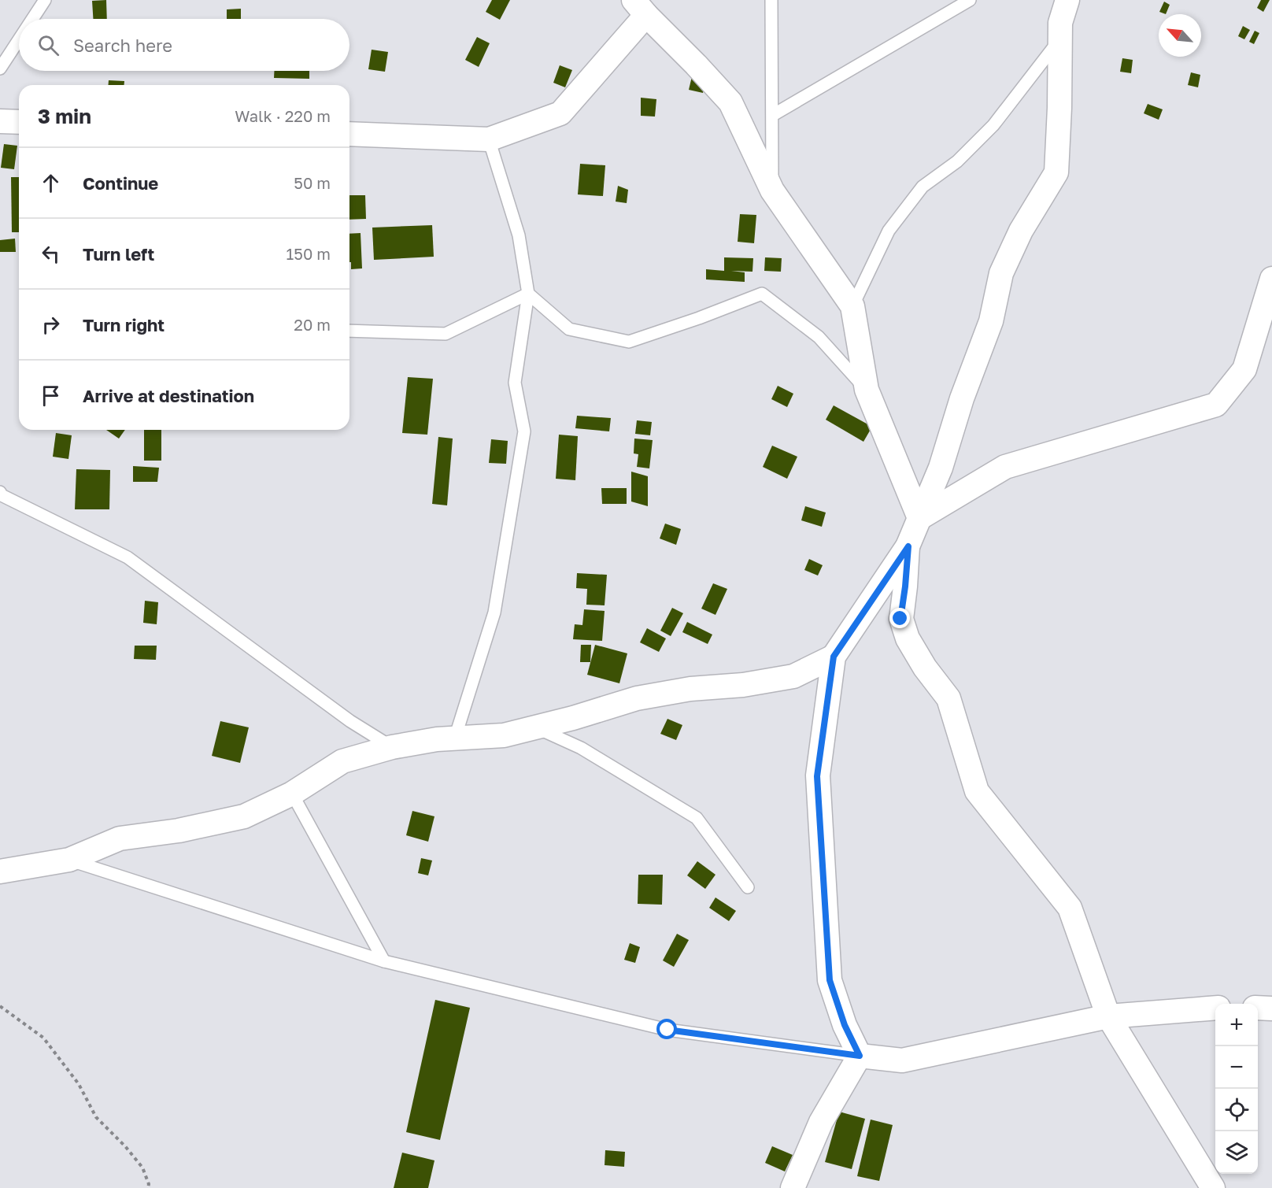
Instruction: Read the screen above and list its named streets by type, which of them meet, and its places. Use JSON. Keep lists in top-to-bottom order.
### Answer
{
  "north": "top left",
  "page": {
    "search": "Search here",
    "heading": ["3 min", "Walk · 220 m"],
    "list": [
      ["Continue", "50 m"],
      ["Turn left", "150 m"],
      ["Turn right", "20 m"],
      "Arrive at destination"
    ],
    "map_buttons": ["+", "−"]
  }
}
